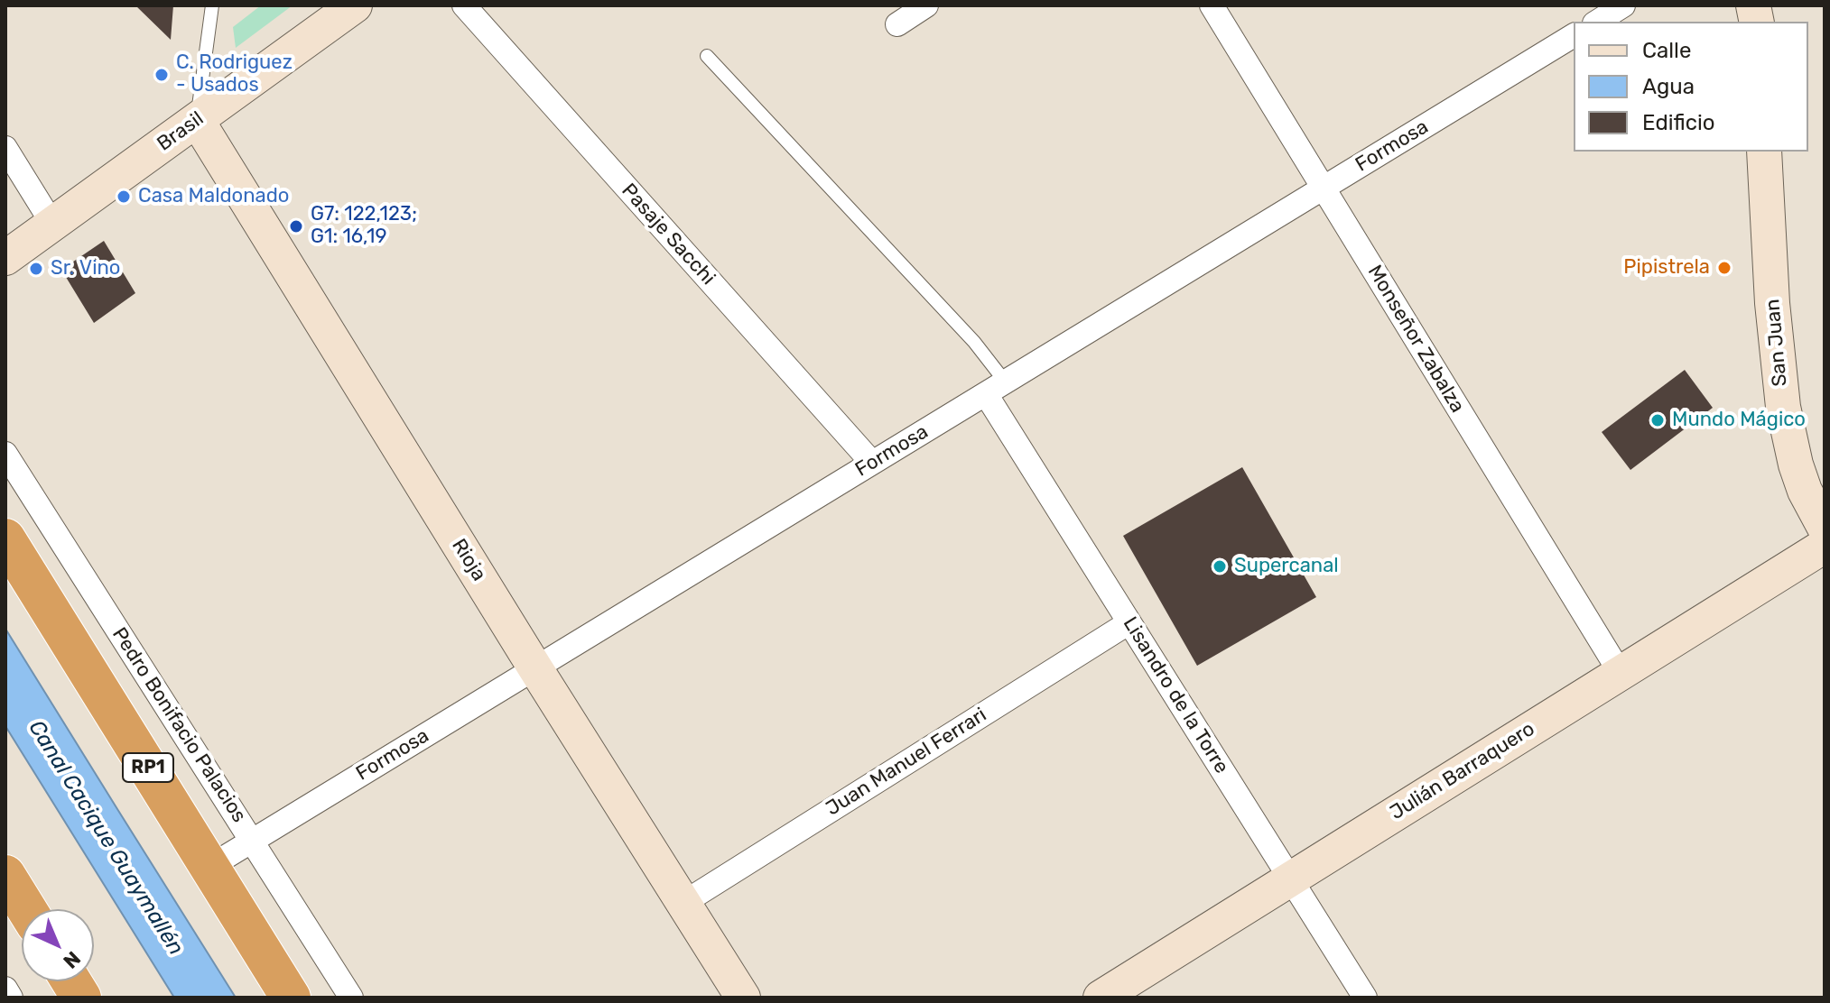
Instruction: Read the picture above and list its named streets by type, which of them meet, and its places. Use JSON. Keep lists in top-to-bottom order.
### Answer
{
  "streets": {
    "highway": ["RP1"],
    "street": [
      "Brasil",
      "Formosa",
      "Pasaje Sacchi",
      "Monseñor Zabalza",
      "San Juan",
      "Rioja",
      "Lisandro de la Torre",
      "Pedro Bonifacio Palacios",
      "Juan Manuel Ferrari",
      "Julián Barraquero"
    ]
  },
  "crossings": [
    ["Brasil", "Rioja"],
    ["Formosa", "Pasaje Sacchi"],
    ["Formosa", "Monseñor Zabalza"],
    ["Formosa", "Rioja"],
    ["Formosa", "Lisandro de la Torre"],
    ["Formosa", "Pedro Bonifacio Palacios"],
    ["Formosa", "RP1"],
    ["Monseñor Zabalza", "Julián Barraquero"],
    ["Rioja", "Juan Manuel Ferrari"],
    ["Lisandro de la Torre", "Juan Manuel Ferrari"],
    ["Lisandro de la Torre", "Julián Barraquero"]
  ],
  "water": ["Canal Cacique Guaymallén"],
  "places": [
    "C. Rodriguez - Usados",
    "Casa Maldonado",
    "G7: 122,123; G1: 16,19",
    "Pipistrela",
    "Sr. Vino",
    "Mundo Mágico",
    "Supercanal"
  ],
  "legend": ["Calle", "Agua", "Edificio"],
  "north": "bottom right"
}
